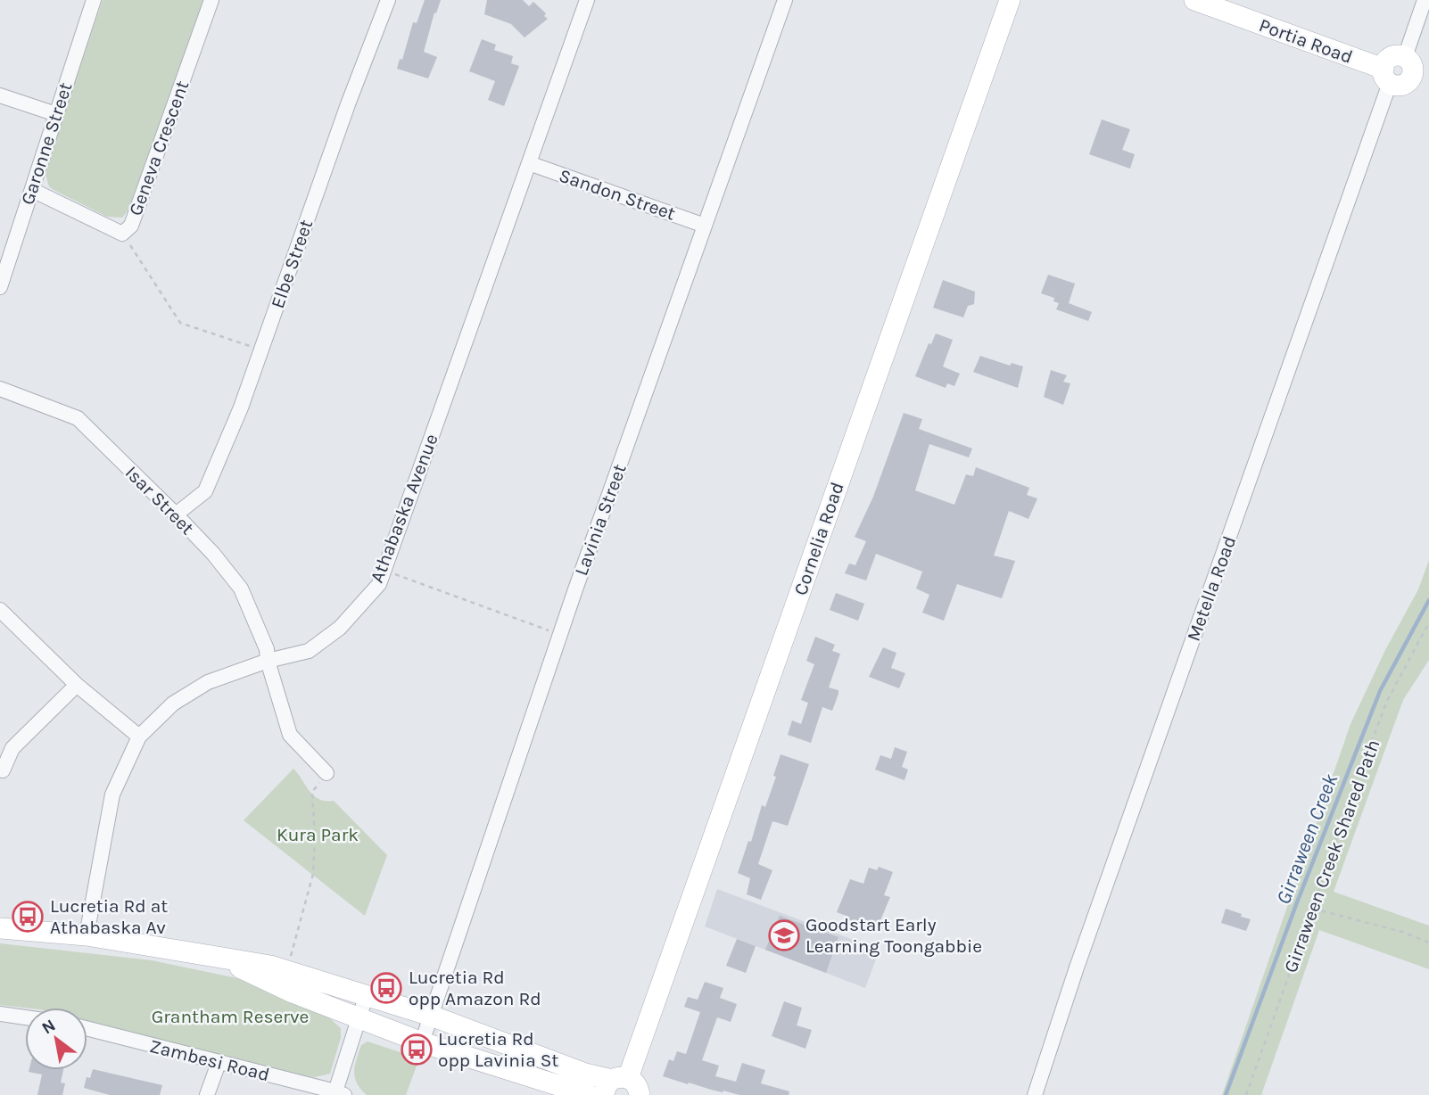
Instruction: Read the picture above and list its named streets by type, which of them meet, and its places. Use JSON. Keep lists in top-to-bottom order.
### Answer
{
  "streets": {
    "street": [
      "Portia Road",
      "Garonne Street",
      "Geneva Crescent",
      "Sandon Street",
      "Elbe Street",
      "Isar Street",
      "Athabaska Avenue",
      "Lavinia Street",
      "Cornelia Road",
      "Metella Road",
      "Zambesi Road"
    ],
    "path": ["Girraween Creek Shared Path"]
  },
  "crossings": [
    ["Portia Road", "Metella Road"],
    ["Garonne Street", "Geneva Crescent"],
    ["Sandon Street", "Athabaska Avenue"],
    ["Sandon Street", "Lavinia Street"],
    ["Elbe Street", "Isar Street"],
    ["Isar Street", "Athabaska Avenue"]
  ],
  "water": ["Girraween Creek"],
  "parks": ["Kura Park", "Grantham Reserve"],
  "places": {
    "bus stop": ["Lucretia Rd at Athabaska Av", "Lucretia Rd opp Amazon Rd", "Lucretia Rd opp Lavinia St"],
    "school or university": ["Goodstart Early Learning Toongabbie"]
  },
  "north": "top left"
}
